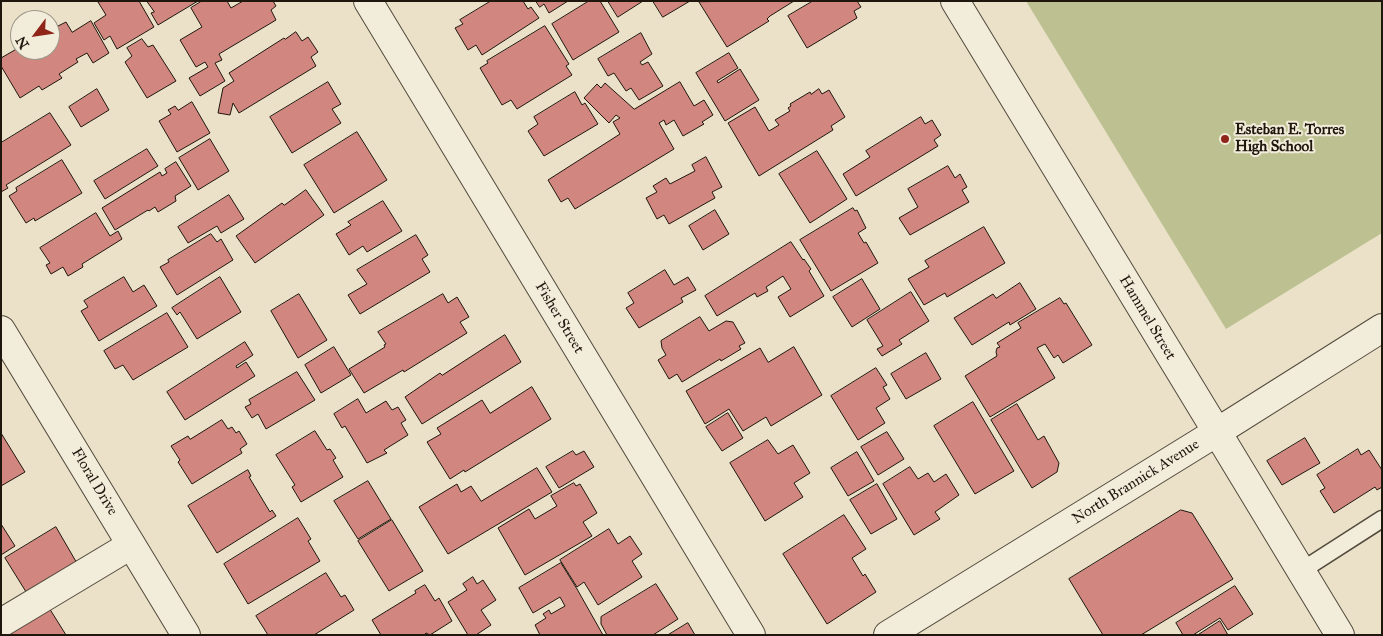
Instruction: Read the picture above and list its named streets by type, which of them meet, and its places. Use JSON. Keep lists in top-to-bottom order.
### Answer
{
  "streets": {
    "street": [
      "Fisher Street",
      "Hammel Street",
      "Floral Drive",
      "North Brannick Avenue"
    ]
  },
  "crossings": [
    ["Hammel Street", "North Brannick Avenue"]
  ],
  "places": ["Esteban E. Torres High School"],
  "north": "bottom left"
}
